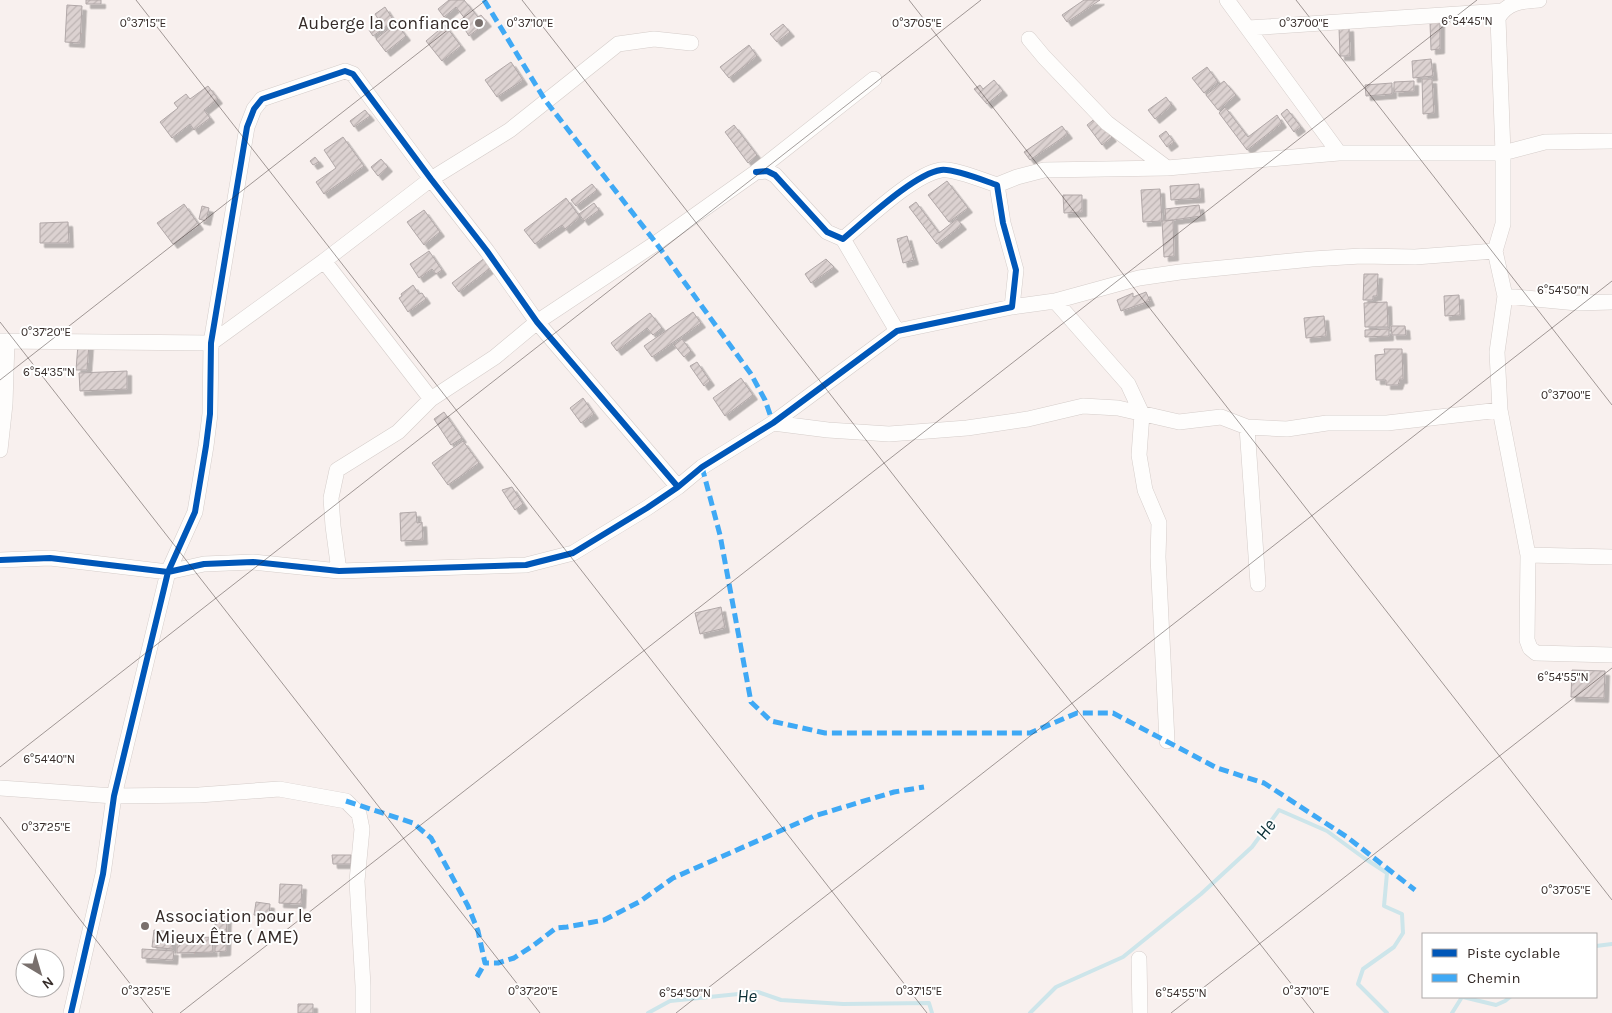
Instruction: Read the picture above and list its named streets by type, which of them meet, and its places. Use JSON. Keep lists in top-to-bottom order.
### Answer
{
  "water": ["He"],
  "places": ["Auberge la confiance", "Association pour le Mieux Être ( AME)"],
  "legend": ["Piste cyclable", "Chemin"],
  "north": "bottom right",
  "coordinates": [
    "6°54'45\"N",
    "0°37'15\"E",
    "0°37'10\"E",
    "0°37'05\"E",
    "0°37'00\"E",
    "6°54'50\"N",
    "0°37'20\"E",
    "6°54'35\"N",
    "6°54'55\"N",
    "6°54'40\"N",
    "0°37'25\"E"
  ]
}
